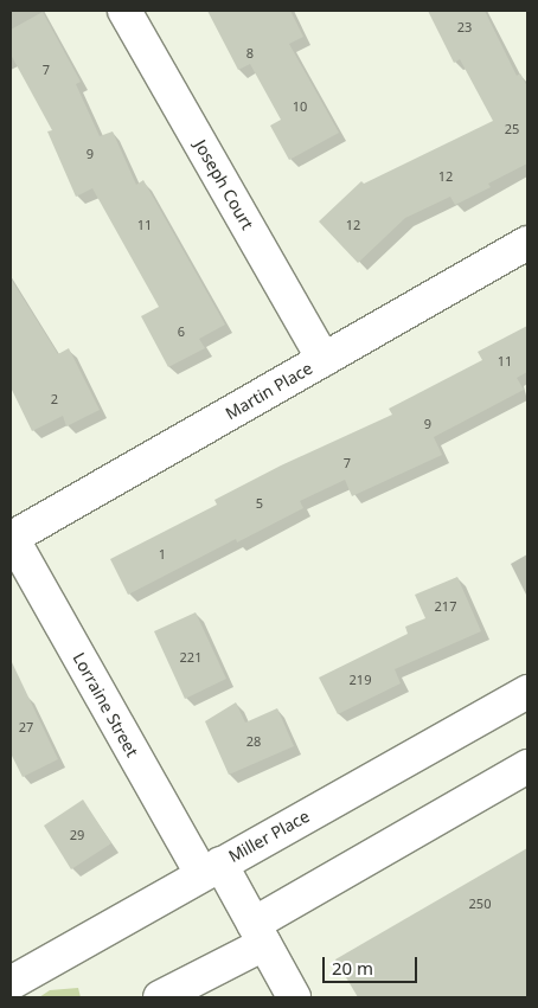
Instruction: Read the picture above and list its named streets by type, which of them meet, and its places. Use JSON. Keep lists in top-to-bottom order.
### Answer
{
  "streets": {
    "street": [
      "Joseph Court",
      "Martin Place",
      "Lorraine Street",
      "Miller Place"
    ]
  },
  "crossings": [
    ["Joseph Court", "Martin Place"],
    ["Martin Place", "Lorraine Street"],
    ["Lorraine Street", "Miller Place"]
  ],
  "house_numbers": [
    "23",
    "8",
    "7",
    "10",
    "25",
    "9",
    "12",
    "11",
    "12",
    "6",
    "11",
    "2",
    "9",
    "7",
    "5",
    "1",
    "217",
    "221",
    "219",
    "27",
    "28",
    "29",
    "250"
  ],
  "scale_bar": "20 m"
}
